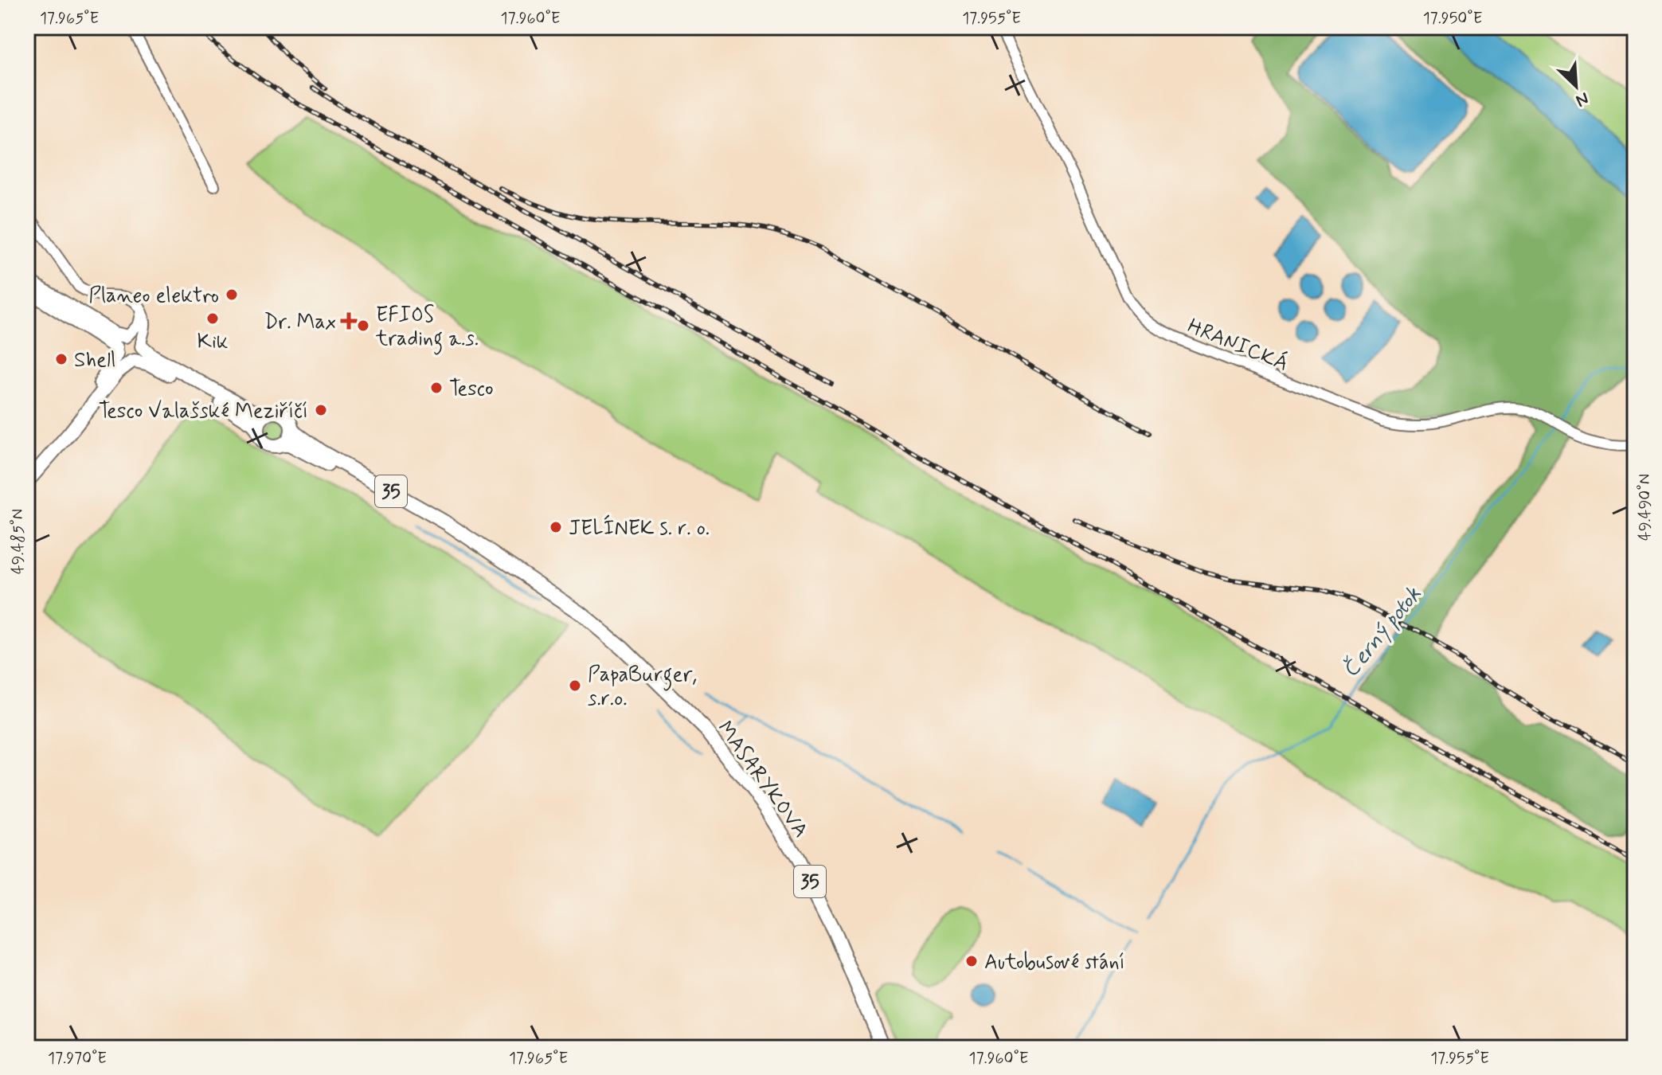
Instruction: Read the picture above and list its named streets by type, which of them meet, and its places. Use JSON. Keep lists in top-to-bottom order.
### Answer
{
  "streets": {
    "main road": ["35", "MASARYKOVA"],
    "street": ["HRANICKÁ"]
  },
  "crossings": [
    ["35", "MASARYKOVA"]
  ],
  "water": ["Černý potok"],
  "places": {
    "other": [
      "Planeo elektro",
      "Kik",
      "EFIOS trading a.s.",
      "Shell",
      "Tesco",
      "Tesco Valašské Meziříčí",
      "JELÍNEK s. r. o.",
      "PapaBurger, s.r.o.",
      "Autobusové stání"
    ],
    "health": ["Dr. Max"]
  },
  "north": "bottom right",
  "coordinates": [
    "17.965°E",
    "17.960°E",
    "17.955°E",
    "17.950°E",
    "49.490°N",
    "49.485°N",
    "17.970°E"
  ]
}
